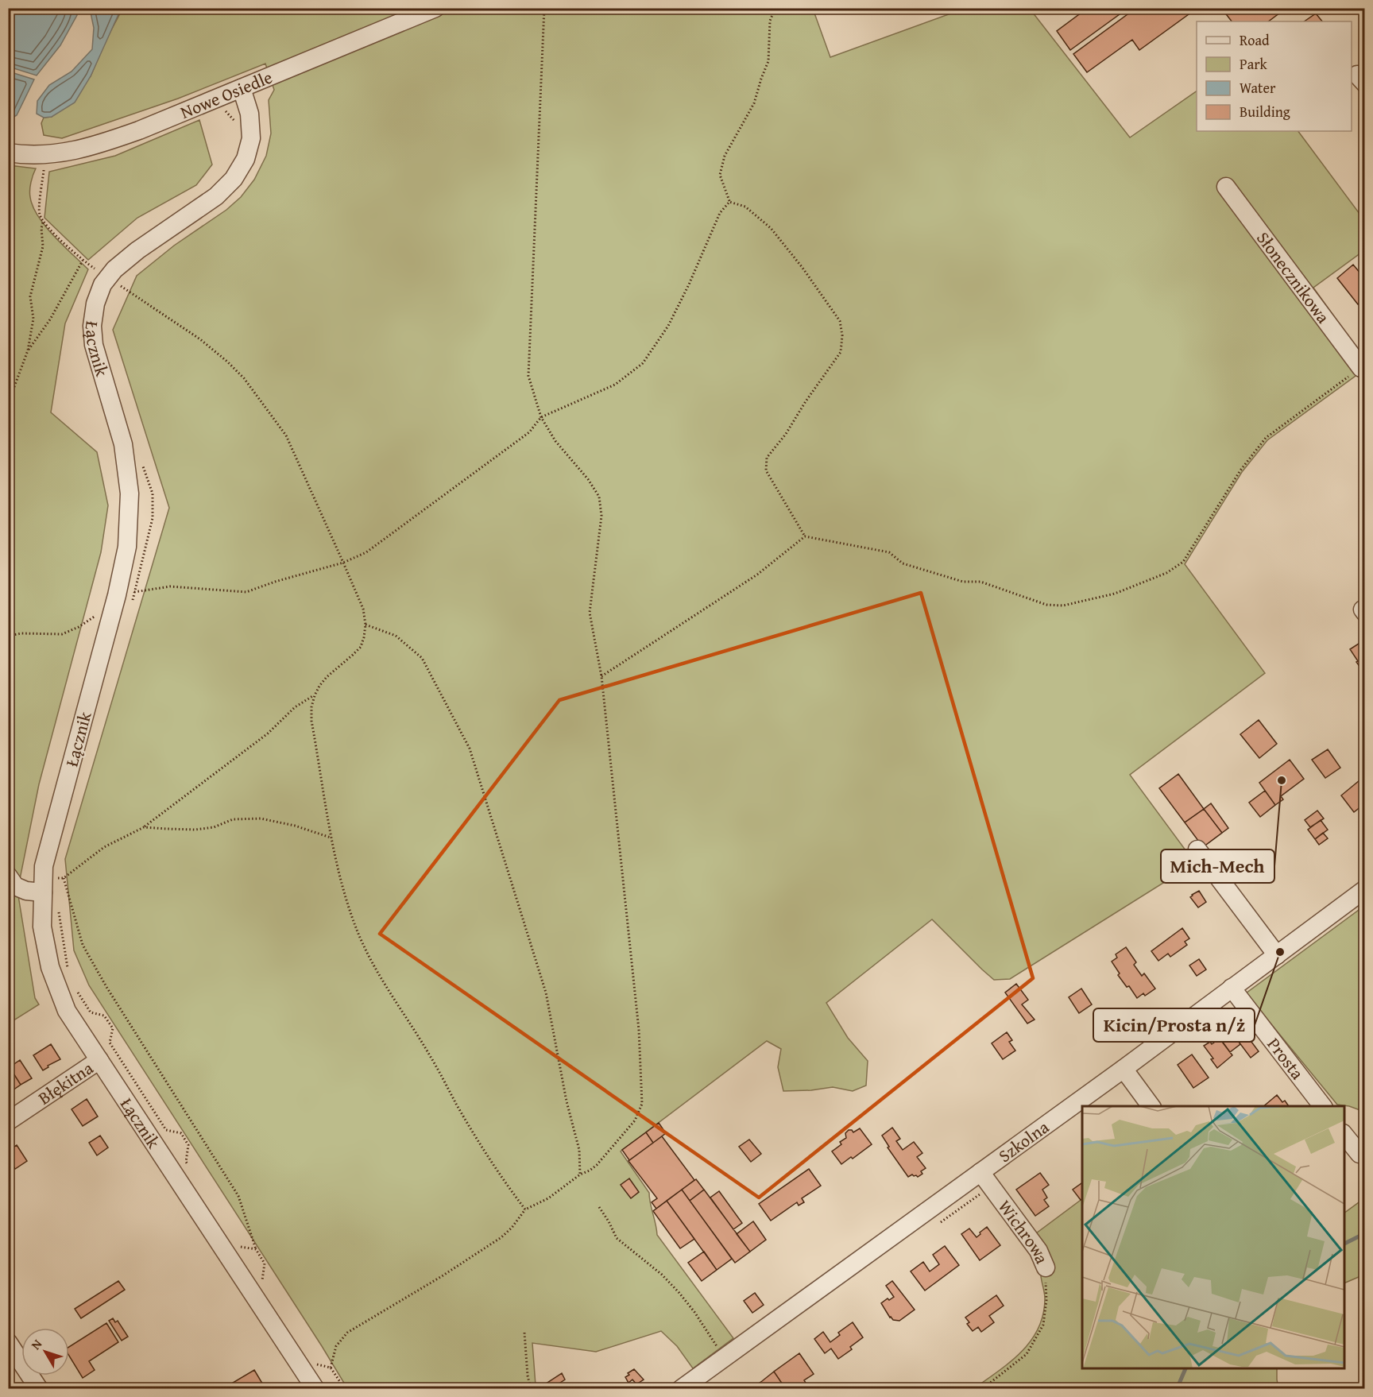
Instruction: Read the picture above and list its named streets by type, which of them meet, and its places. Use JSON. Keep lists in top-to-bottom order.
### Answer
{
  "streets": {
    "street": [
      "Nowe Osiedle",
      "Słonecznikowa",
      "Łącznik",
      "Prosta",
      "Błękitna",
      "Szkolna",
      "Wichrowa"
    ]
  },
  "crossings": [
    ["Nowe Osiedle", "Łącznik"],
    ["Łącznik", "Błękitna"],
    ["Prosta", "Szkolna"],
    ["Szkolna", "Wichrowa"]
  ],
  "places": ["Mich-Mech", "Kicin/Prosta n/ż"],
  "legend": [
    "Road",
    "Park",
    "Water",
    "Building"
  ],
  "north": "top left"
}
